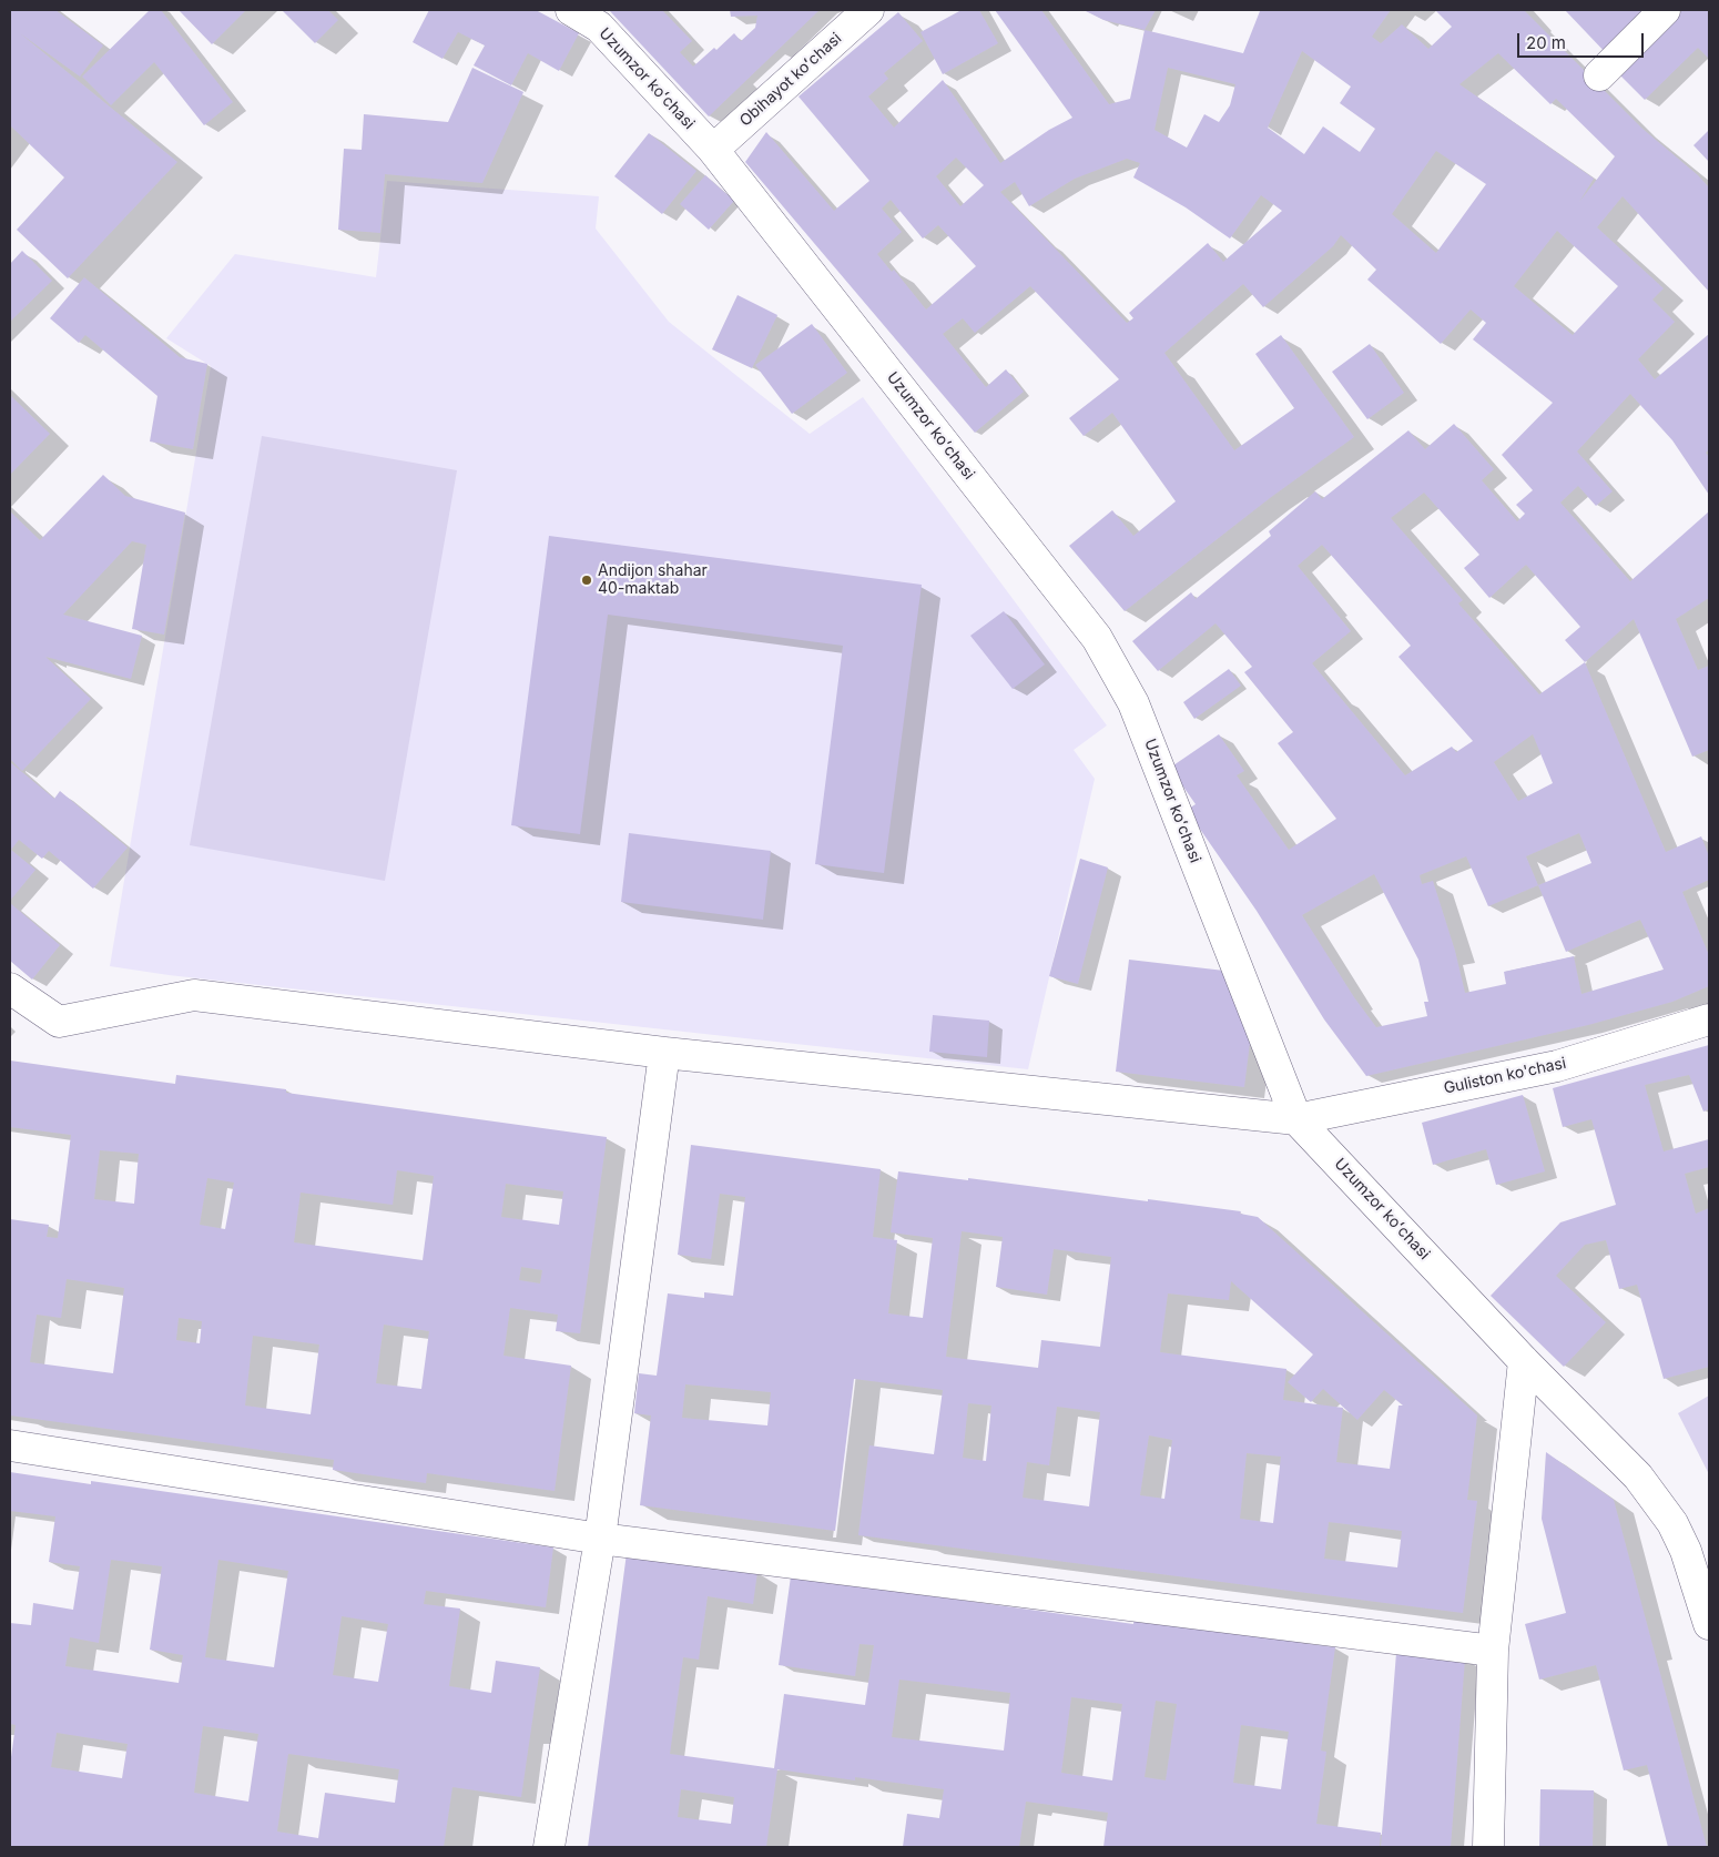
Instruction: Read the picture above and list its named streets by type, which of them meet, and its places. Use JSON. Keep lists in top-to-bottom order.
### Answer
{
  "streets": {
    "street": ["Uzumzor koʻchasi", "Obihayot koʻchasi", "Guliston ko'chasi"]
  },
  "crossings": [
    ["Uzumzor koʻchasi", "Obihayot koʻchasi"],
    ["Uzumzor koʻchasi", "Guliston ko'chasi"]
  ],
  "places": ["Andijon shahar 40-maktab"],
  "scale_bar": "20 m"
}
